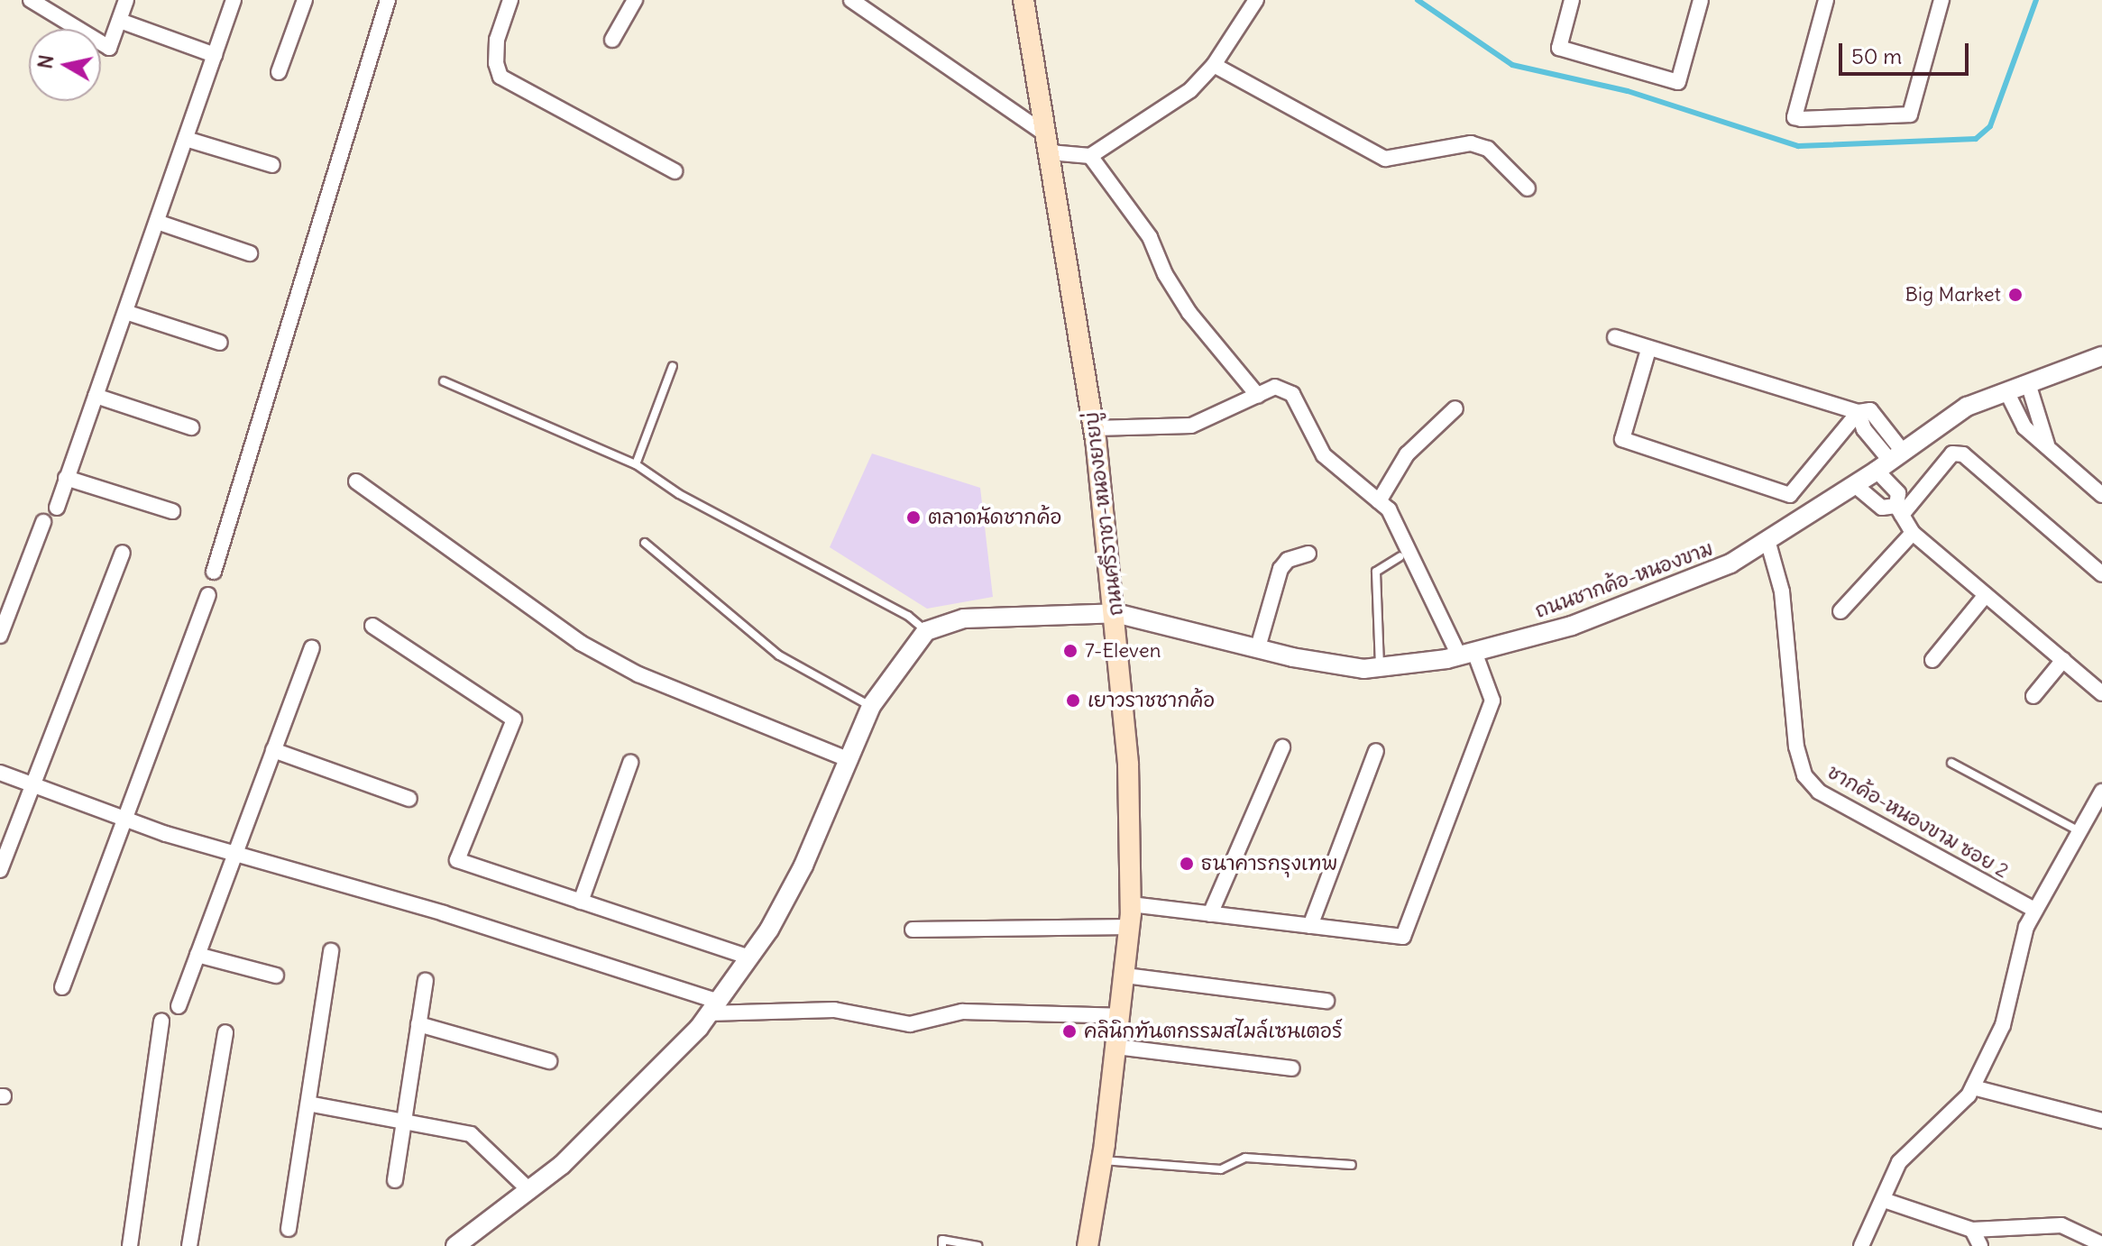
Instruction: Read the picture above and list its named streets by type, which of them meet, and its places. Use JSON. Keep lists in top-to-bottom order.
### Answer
{
  "streets": {
    "main road": ["ถนนศรีราชา-หนองยายบู่"],
    "street": ["ถนนชากค้อ-หนองขาม", "ชากค้อ-หนองขาม ซอย 2"]
  },
  "crossings": [
    ["ถนนศรีราชา-หนองยายบู่", "ถนนชากค้อ-หนองขาม"],
    ["ถนนชากค้อ-หนองขาม", "ชากค้อ-หนองขาม ซอย 2"]
  ],
  "places": [
    "Big Market",
    "ตลาดนัดชากค้อ",
    "7-Eleven",
    "เยาวราชชากค้อ",
    "ธนาคารกรุงเทพ",
    "คลินิกทันตกรรมสไมล์เซนเตอร์"
  ],
  "scale_bar": "50 m",
  "north": "left"
}
